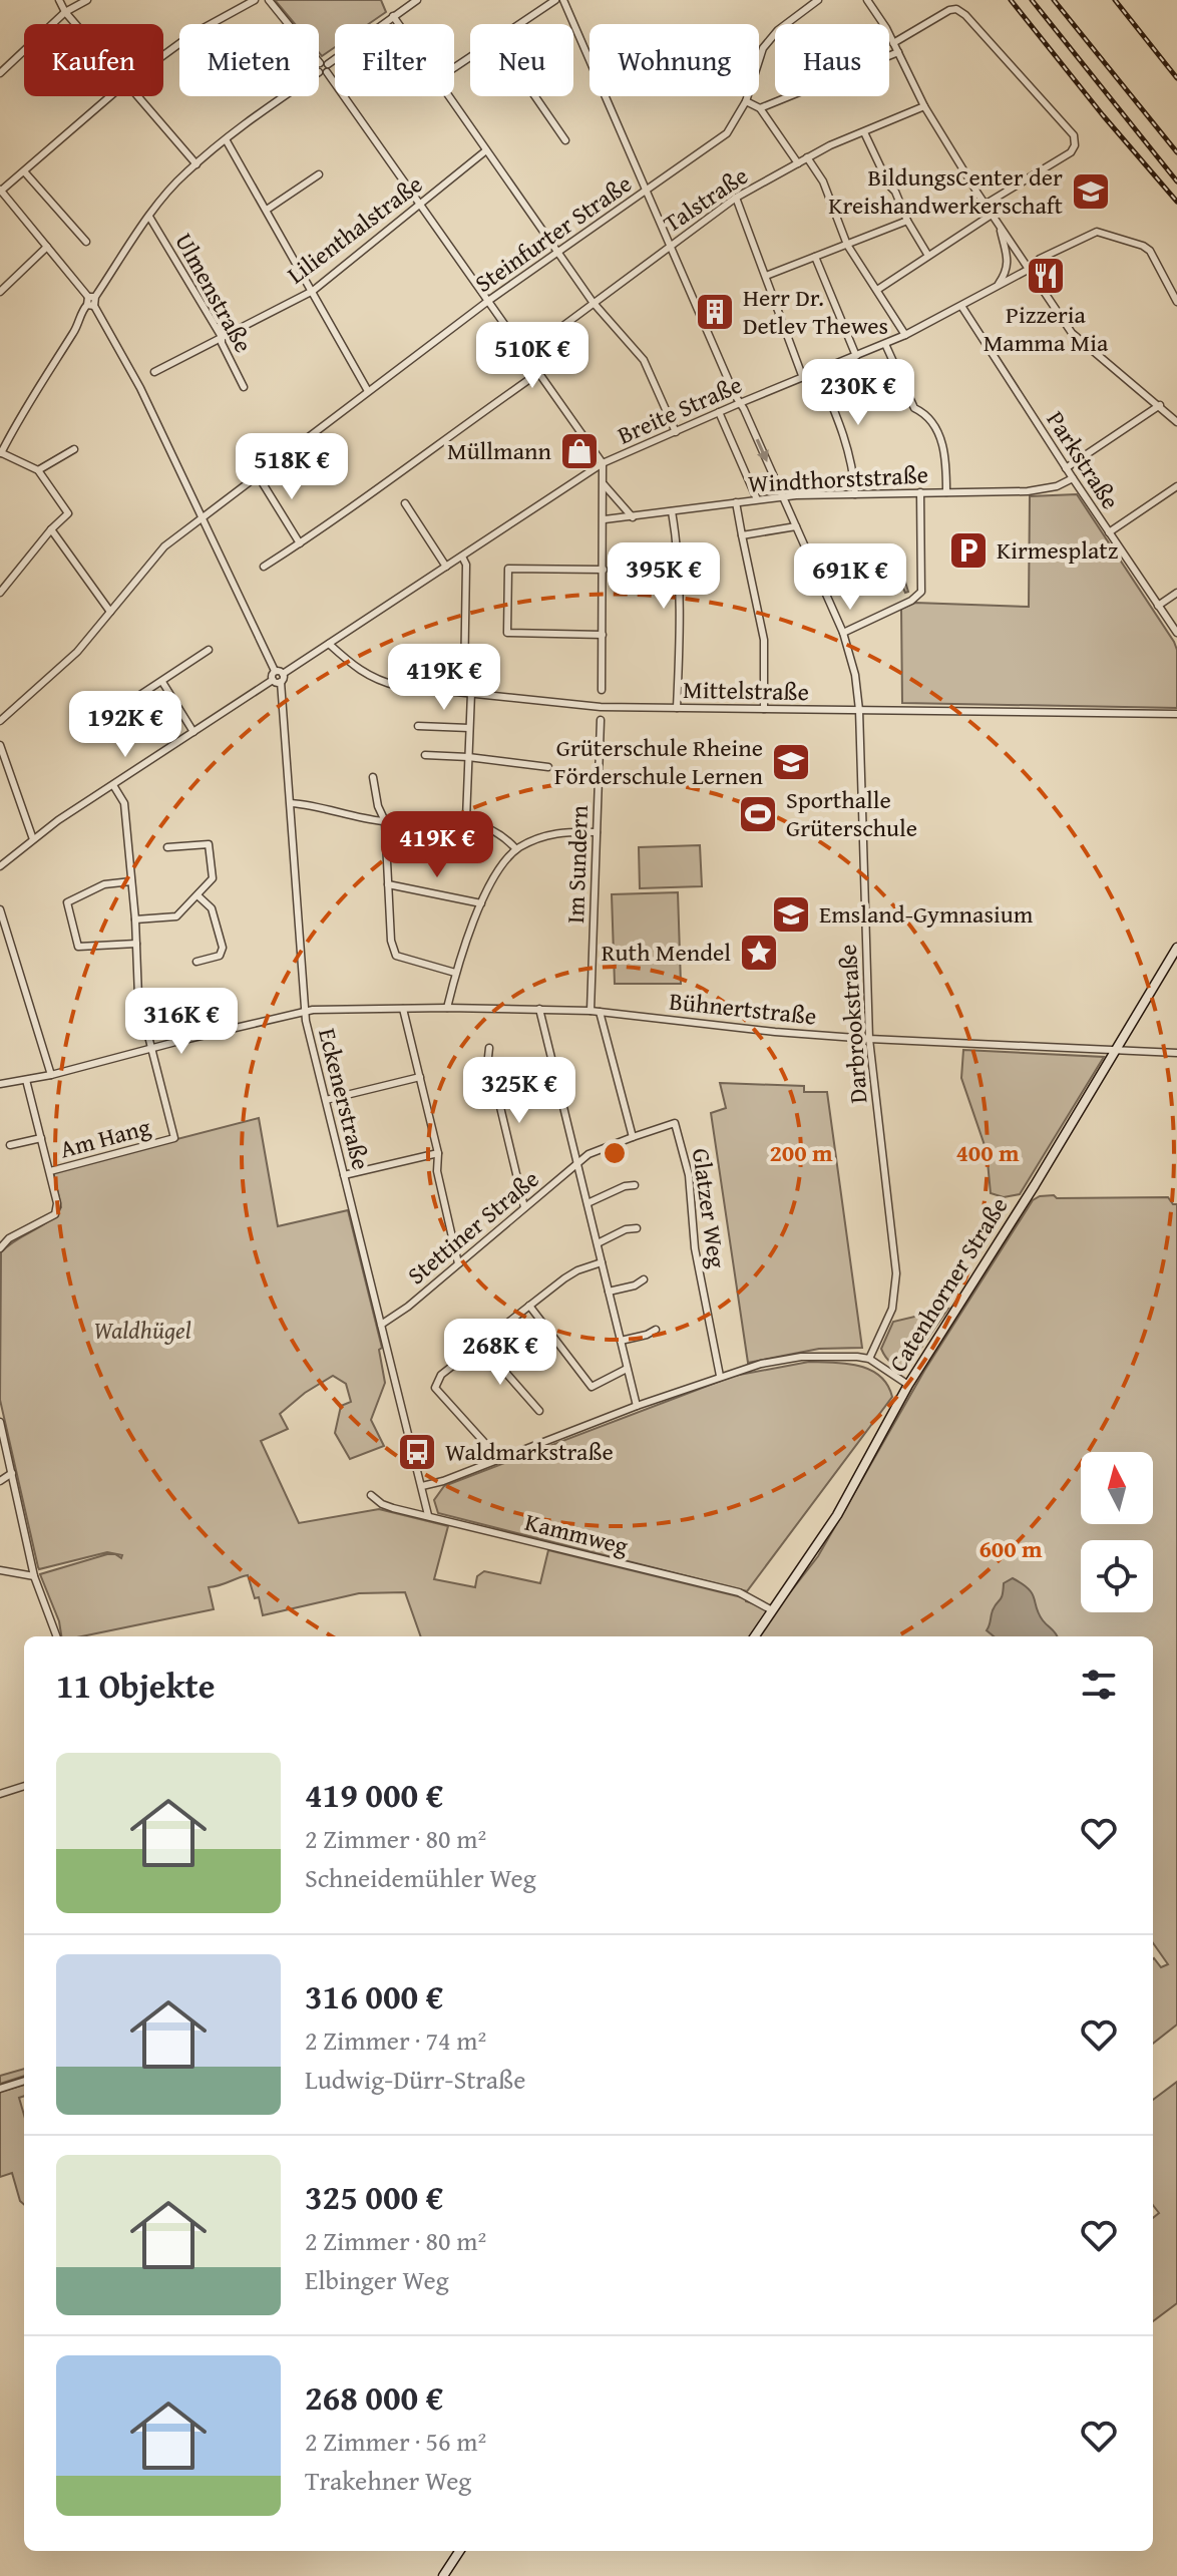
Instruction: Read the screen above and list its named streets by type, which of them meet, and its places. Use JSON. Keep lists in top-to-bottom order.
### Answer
{
  "streets": {
    "street": [
      "Talstraße",
      "Lilienthalstraße",
      "Steinfurter Straße",
      "Ulmenstraße",
      "Breite Straße",
      "Parkstraße",
      "Windthorststraße",
      "Mittelstraße",
      "Im Sundern",
      "Bühnertstraße",
      "Darbrookstraße",
      "Eckenerstraße",
      "Am Hang",
      "Glatzer Weg",
      "Stettiner Straße",
      "Catenhorner Straße",
      "Kammweg"
    ]
  },
  "crossings": [
    ["Talstraße", "Darbrookstraße"],
    ["Lilienthalstraße", "Ulmenstraße"],
    ["Steinfurter Straße", "Darbrookstraße"],
    ["Breite Straße", "Parkstraße"],
    ["Breite Straße", "Mittelstraße"],
    ["Breite Straße", "Darbrookstraße"],
    ["Parkstraße", "Windthorststraße"],
    ["Windthorststraße", "Darbrookstraße"],
    ["Mittelstraße", "Darbrookstraße"],
    ["Im Sundern", "Bühnertstraße"],
    ["Bühnertstraße", "Darbrookstraße"],
    ["Bühnertstraße", "Eckenerstraße"],
    ["Bühnertstraße", "Am Hang"],
    ["Bühnertstraße", "Catenhorner Straße"],
    ["Eckenerstraße", "Stettiner Straße"],
    ["Eckenerstraße", "Kammweg"],
    ["Glatzer Weg", "Stettiner Straße"],
    ["Catenhorner Straße", "Kammweg"]
  ],
  "parks": ["Waldhügel"],
  "places": {
    "school or university": ["BildungsCenter der Kreishandwerkerschaft", "Grüterschule Rheine Förderschule Lernen", "Emsland-Gymnasium"],
    "restaurant": ["Pizzeria Mamma Mia"],
    "building": ["Herr Dr. Detlev Thewes"],
    "shop": ["Müllmann"],
    "parking": ["Kirmesplatz"],
    "sports": ["Sporthalle Grüterschule"],
    "place": ["Ruth Mendel"],
    "bus stop": ["Waldmarkstraße"]
  },
  "north": "top",
  "page": {
    "chip": [
      "Kaufen",
      "Mieten",
      "Filter",
      "Neu",
      "Wohnung",
      "Haus"
    ],
    "price": [
      "510K €",
      "230K €",
      "518K €",
      "395K €",
      "691K €",
      "419K €",
      "192K €",
      "419K €",
      "316K €",
      "325K €",
      "268K €"
    ],
    "heading": "11 Objekte",
    "list": [
      {
        "name": "419 000 €",
        "note": "2 Zimmer · 80 m² · Schneidemühler Weg"
      },
      {
        "name": "316 000 €",
        "note": "2 Zimmer · 74 m² · Ludwig-Dürr-Straße"
      },
      {
        "name": "325 000 €",
        "note": "2 Zimmer · 80 m² · Elbinger Weg"
      },
      {
        "name": "268 000 €",
        "note": "2 Zimmer · 56 m² · Trakehner Weg"
      }
    ]
  },
  "rings": ["200 m", "400 m", "600 m"]
}
